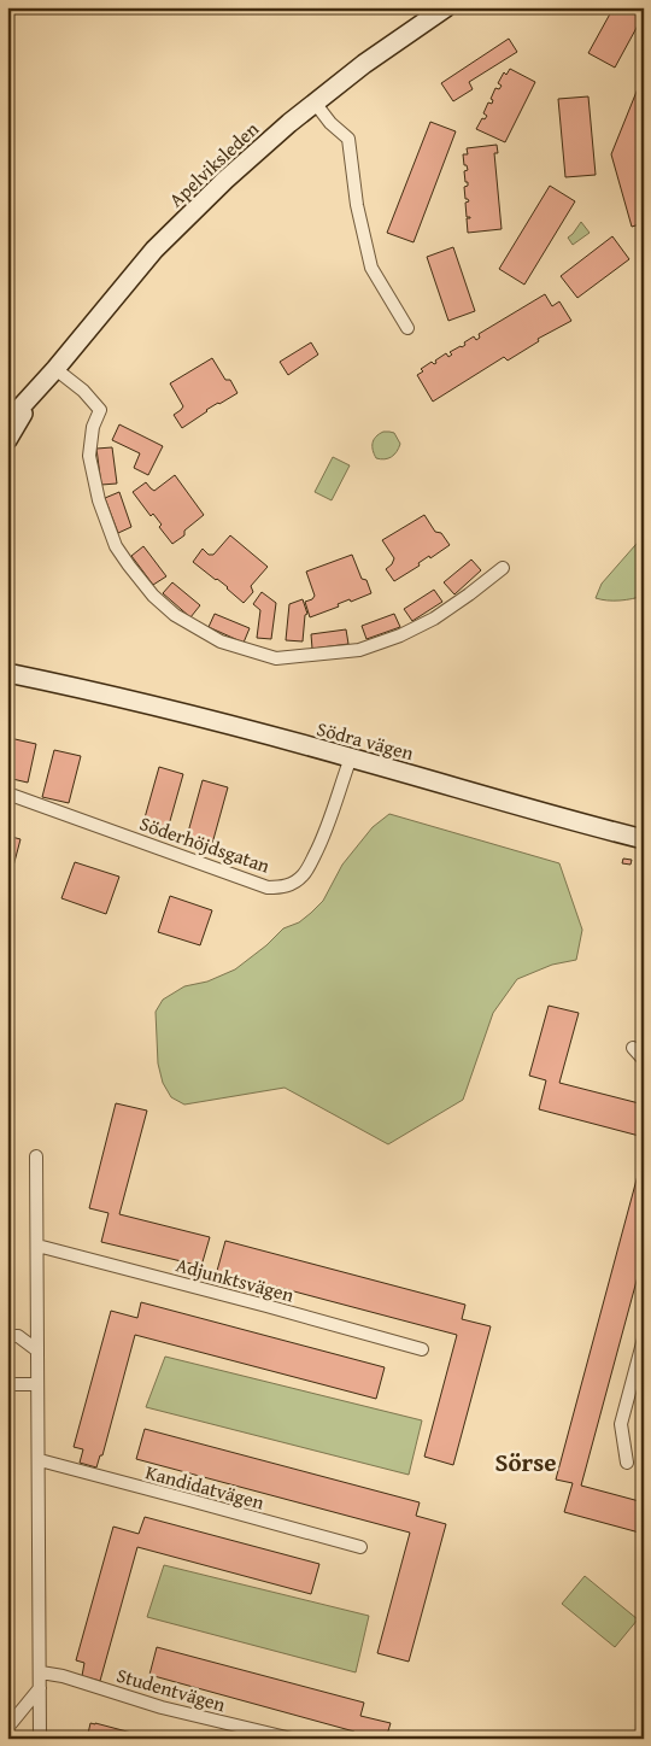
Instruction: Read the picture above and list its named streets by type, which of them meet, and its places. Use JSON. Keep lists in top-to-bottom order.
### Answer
{
  "streets": {
    "street": [
      "Apelviksleden",
      "Södra vägen",
      "Söderhöjdsgatan",
      "Adjunktsvägen",
      "Kandidatvägen",
      "Studentvägen"
    ]
  },
  "crossings": [
    ["Södra vägen", "Söderhöjdsgatan"]
  ],
  "districts": ["Sörse"]
}
